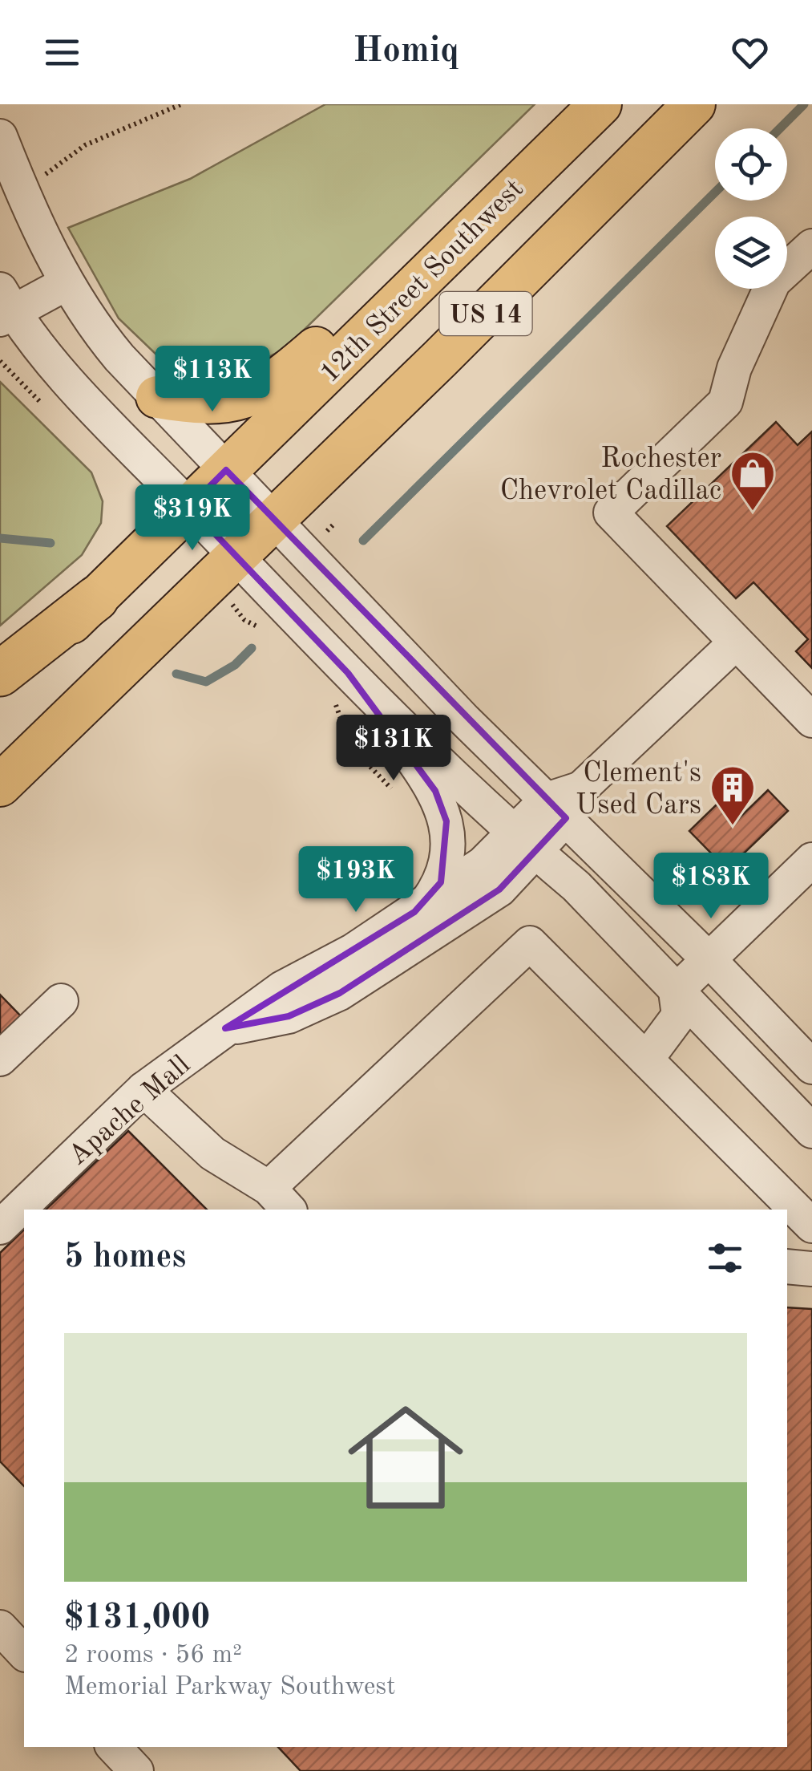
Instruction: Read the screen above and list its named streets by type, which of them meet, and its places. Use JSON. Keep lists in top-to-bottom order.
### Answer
{
  "streets": {
    "highway": ["US 14"],
    "main road": ["12th Street Southwest"],
    "street": ["Apache Mall"]
  },
  "crossings": [
    ["12th Street Southwest", "US 14"]
  ],
  "places": {
    "shop": ["Rochester Chevrolet Cadillac"],
    "building": ["Clement's Used Cars"]
  },
  "page": {
    "header": "Homiq",
    "price": [
      "$113K",
      "$319K",
      "$131K",
      "$193K",
      "$183K"
    ],
    "heading": "5 homes",
    "list": [
      {
        "name": "$131,000",
        "note": "2 rooms · 56 m² · Memorial Parkway Southwest"
      }
    ]
  }
}
